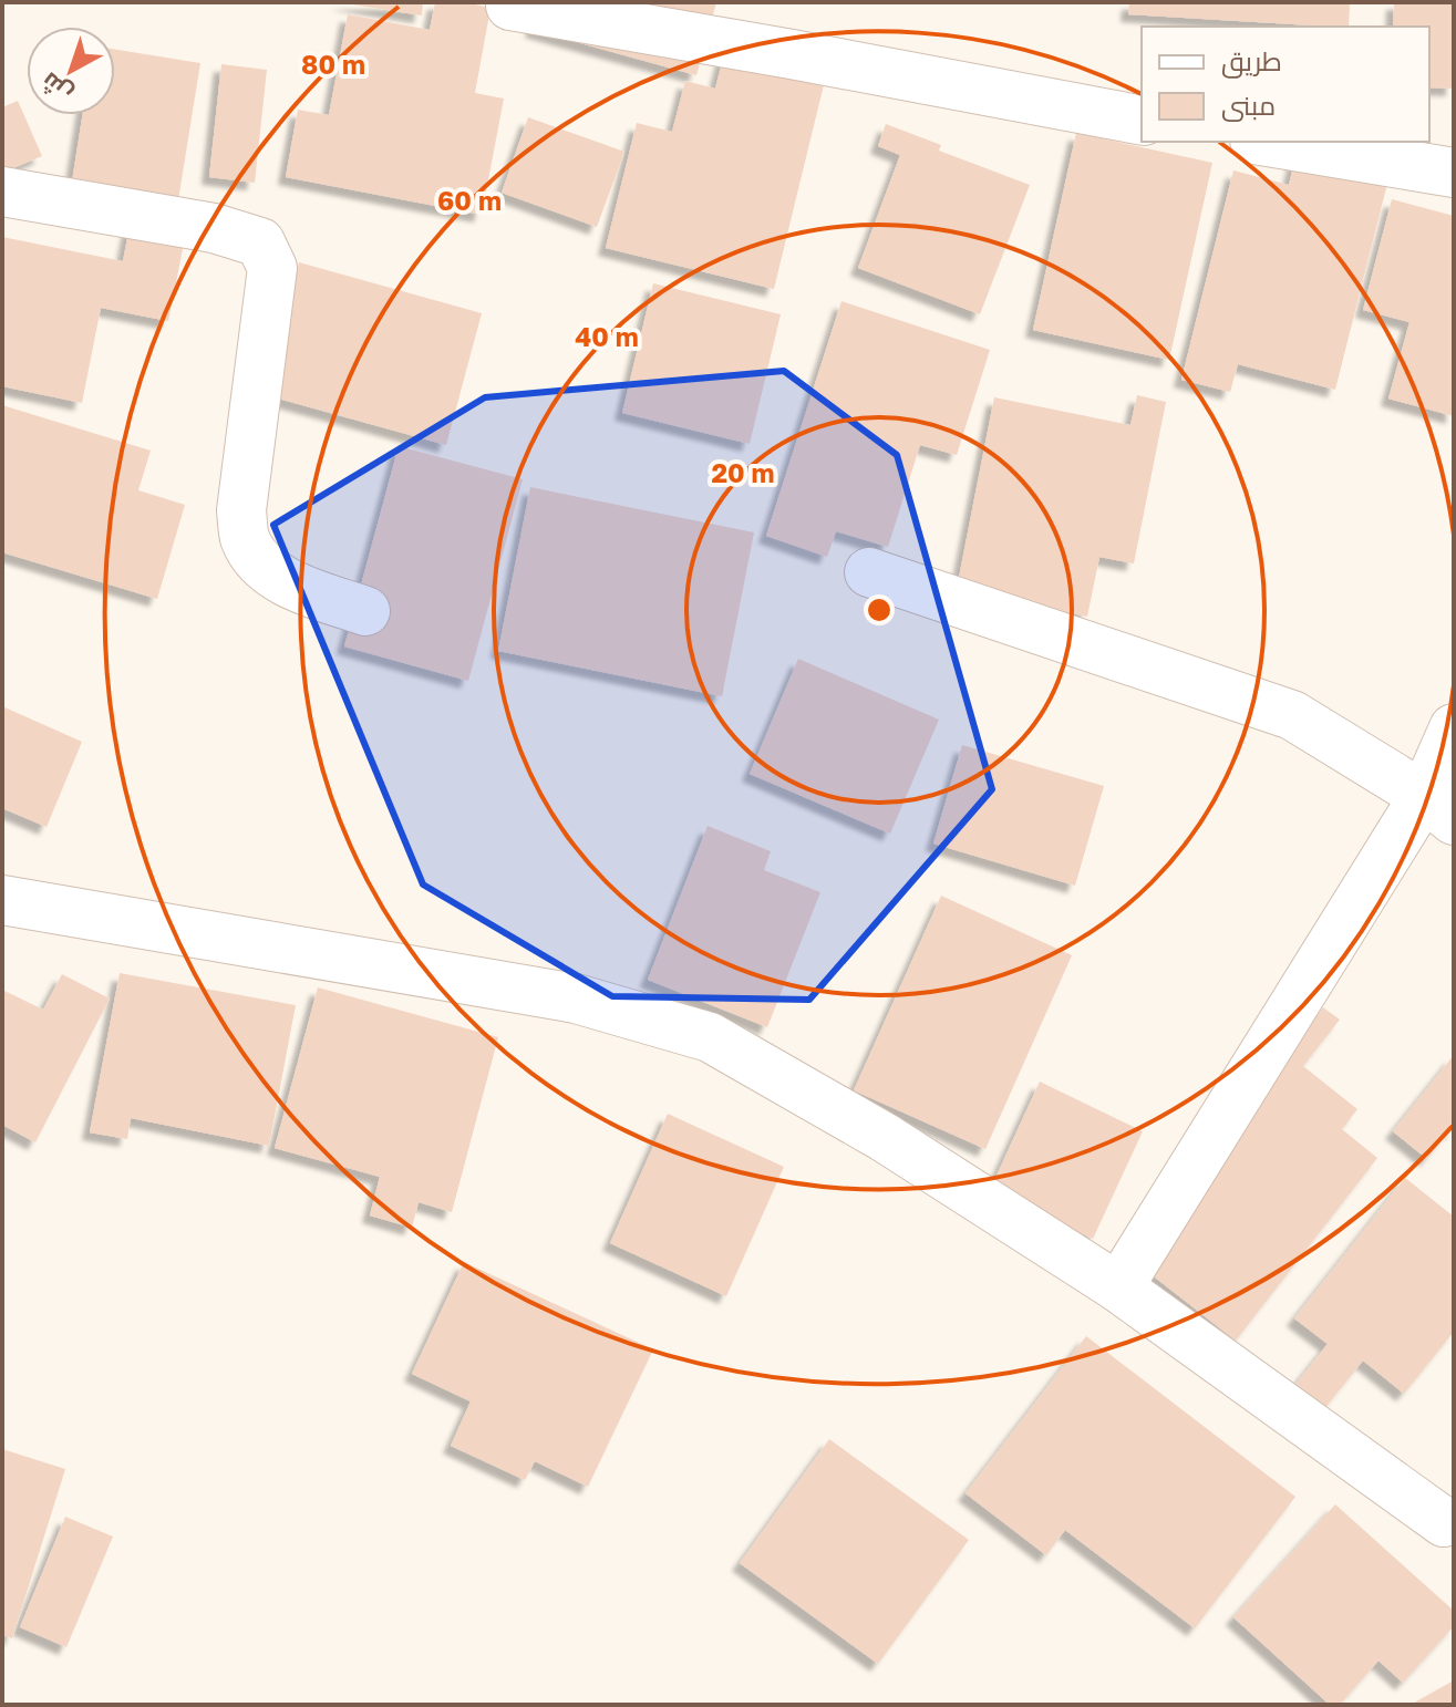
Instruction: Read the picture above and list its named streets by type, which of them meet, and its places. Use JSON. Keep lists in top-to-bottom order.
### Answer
{
  "legend": ["طريق", "مبنى"],
  "north": "bottom left",
  "rings": [
    "80 m",
    "60 m",
    "40 m",
    "20 m"
  ]
}
